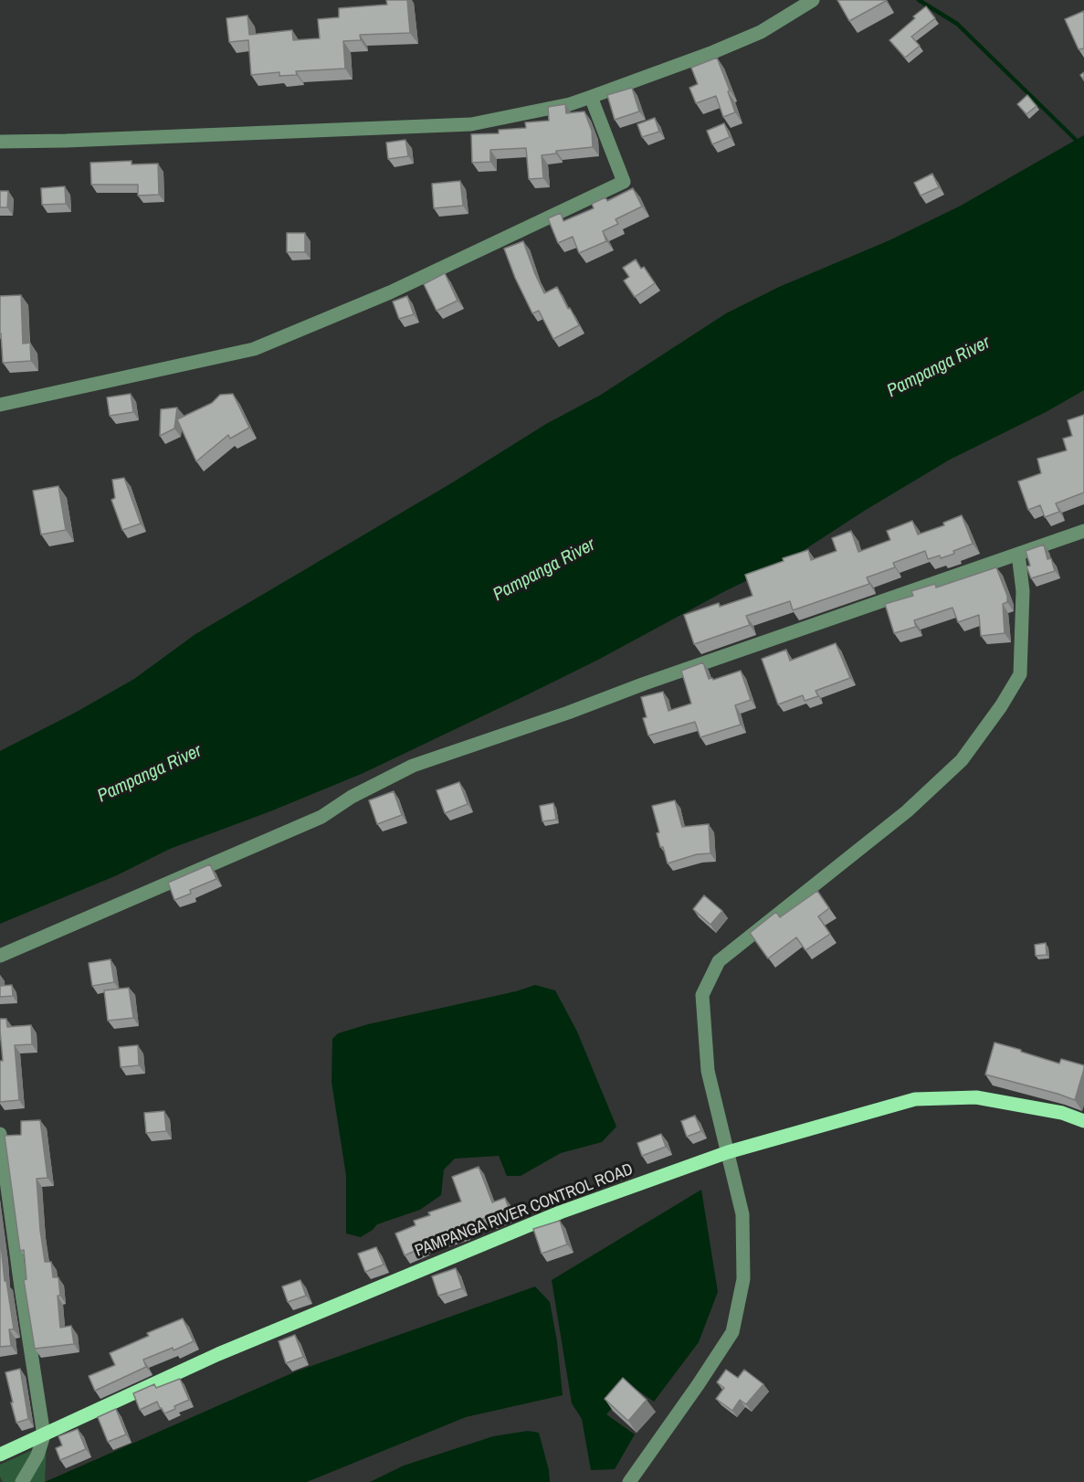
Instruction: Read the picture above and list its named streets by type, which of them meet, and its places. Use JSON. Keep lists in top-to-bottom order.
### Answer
{
  "streets": {
    "main road": ["PAMPANGA RIVER CONTROL ROAD"]
  },
  "water": ["Pampanga River"]
}
